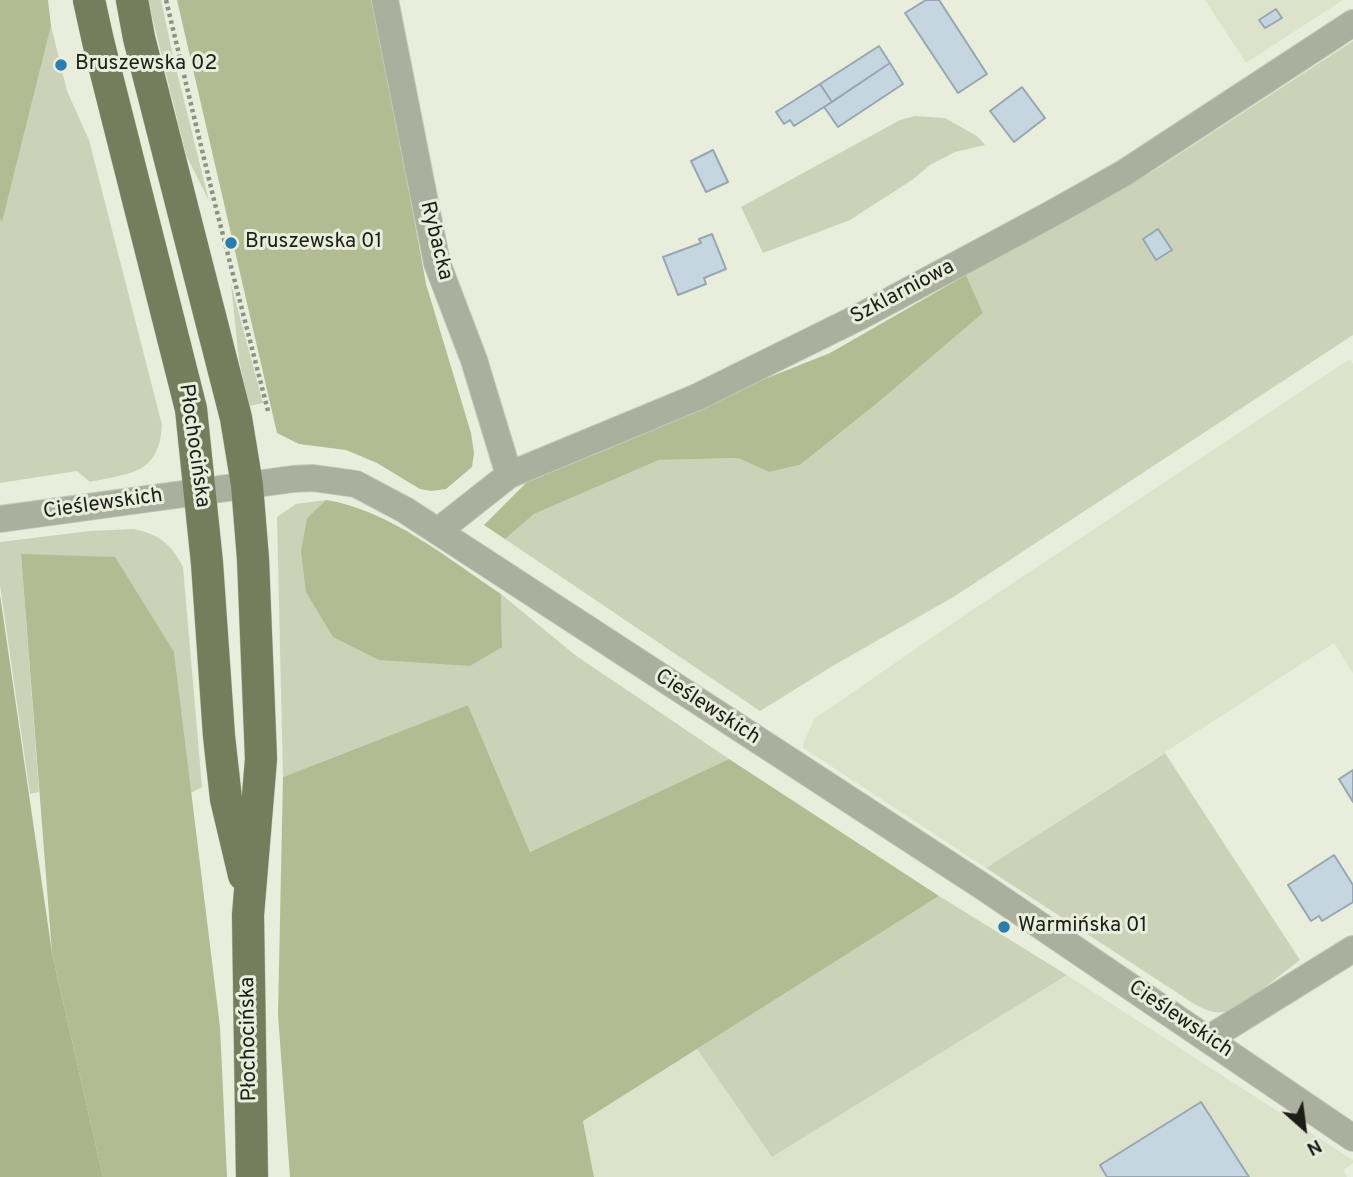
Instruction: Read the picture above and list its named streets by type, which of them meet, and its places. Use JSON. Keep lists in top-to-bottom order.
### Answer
{
  "streets": {
    "main road": ["Płochocińska"],
    "street": ["Rybacka", "Szklarniowa", "Cieślewskich"]
  },
  "crossings": [
    ["Rybacka", "Szklarniowa"],
    ["Szklarniowa", "Cieślewskich"],
    ["Płochocińska", "Cieślewskich"]
  ],
  "places": ["Bruszewska 02", "Bruszewska 01", "Warmińska 01"],
  "north": "bottom right"
}
